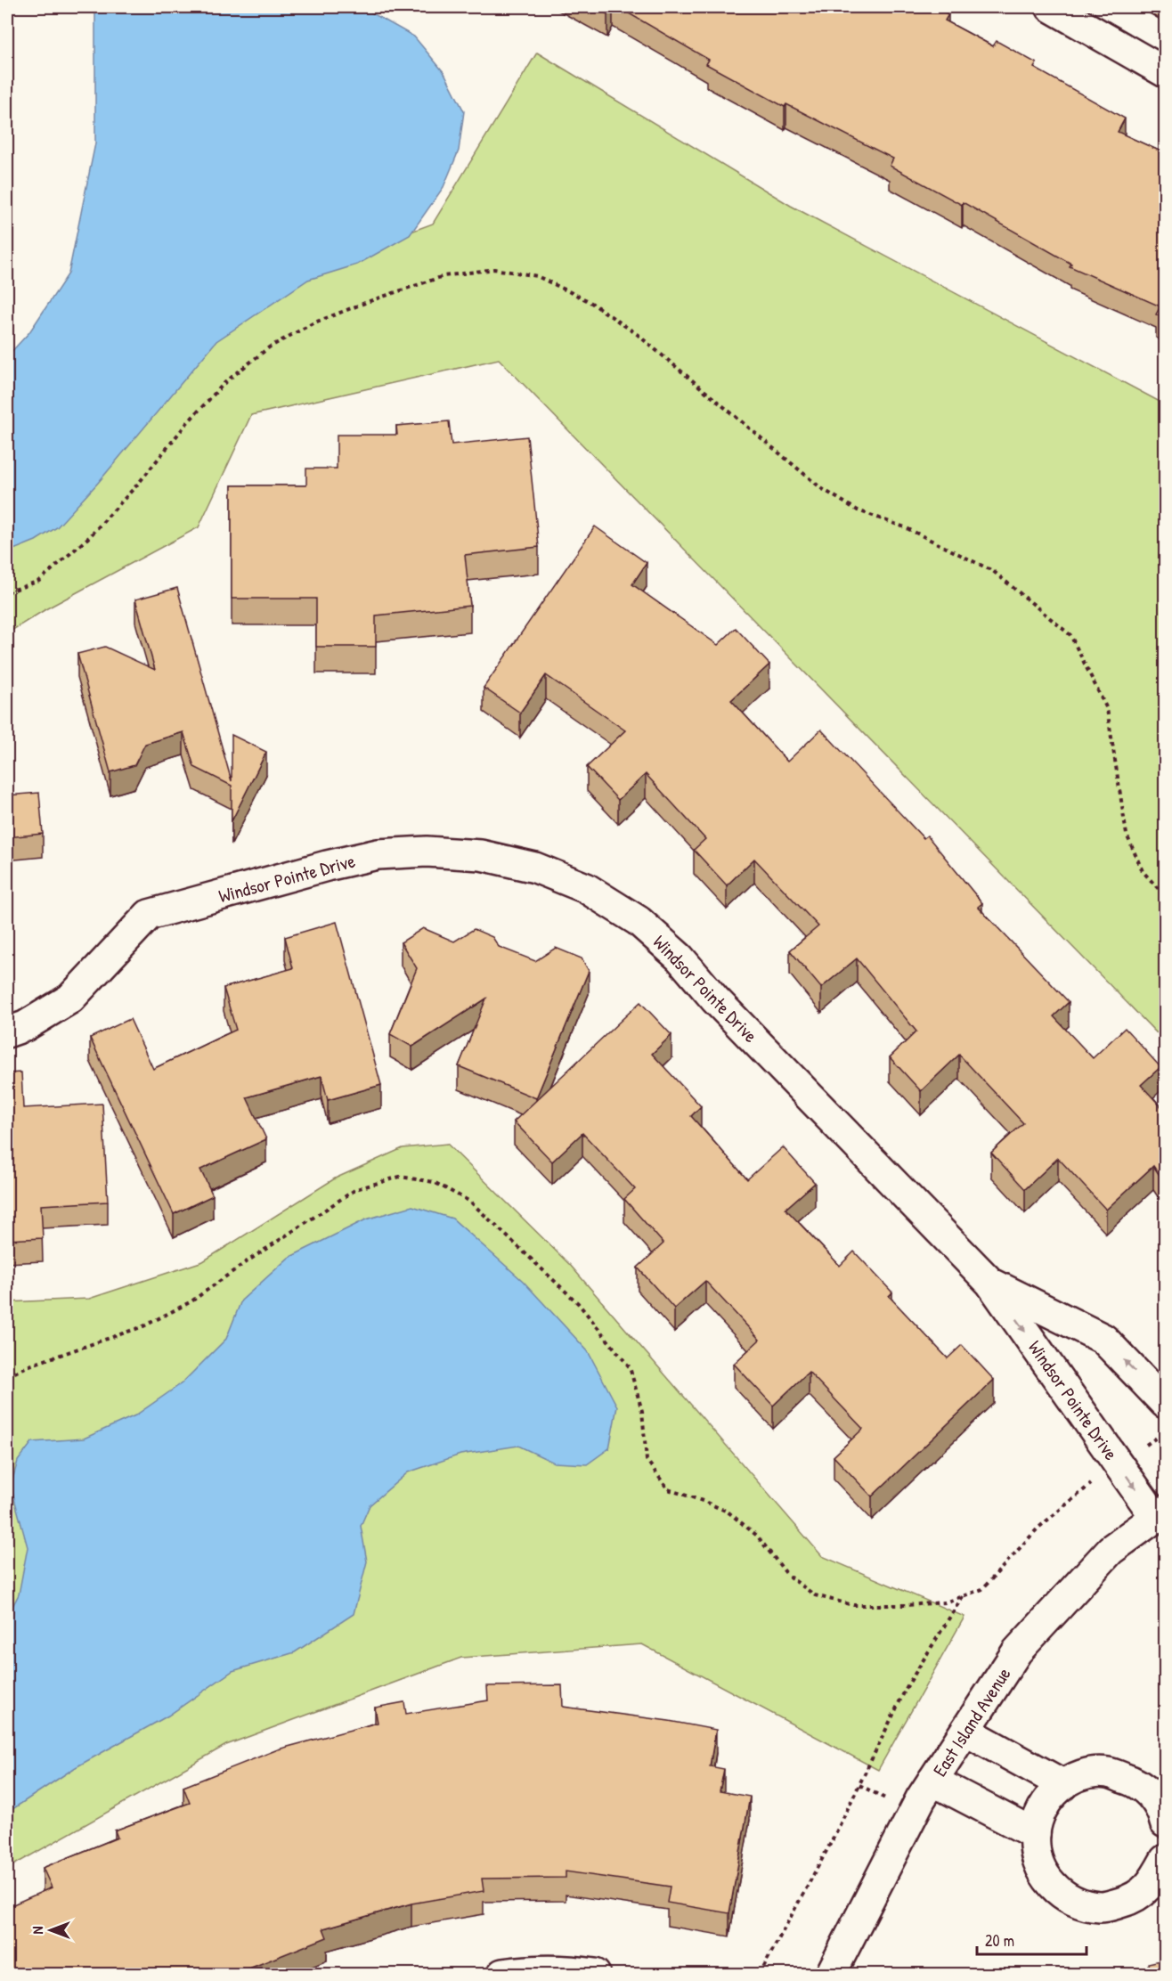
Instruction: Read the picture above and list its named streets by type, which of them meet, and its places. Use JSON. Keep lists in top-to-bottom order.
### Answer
{
  "streets": {
    "street": ["Windsor Pointe Drive", "East Island Avenue"]
  },
  "crossings": [
    ["Windsor Pointe Drive", "East Island Avenue"]
  ],
  "scale_bar": "20 m",
  "north": "left"
}
